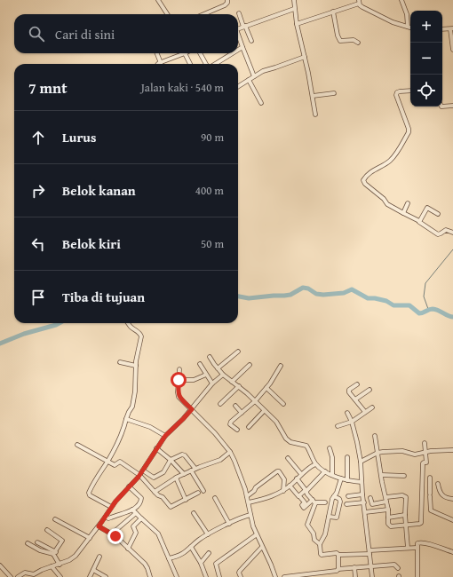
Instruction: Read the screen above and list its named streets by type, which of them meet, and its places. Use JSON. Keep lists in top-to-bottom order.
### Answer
{
  "page": {
    "map_buttons": ["+", "−"],
    "search": "Cari di sini",
    "heading": ["7 mnt", "Jalan kaki · 540 m"],
    "list": [
      ["Lurus", "90 m"],
      ["Belok kanan", "400 m"],
      ["Belok kiri", "50 m"],
      "Tiba di tujuan"
    ]
  }
}
